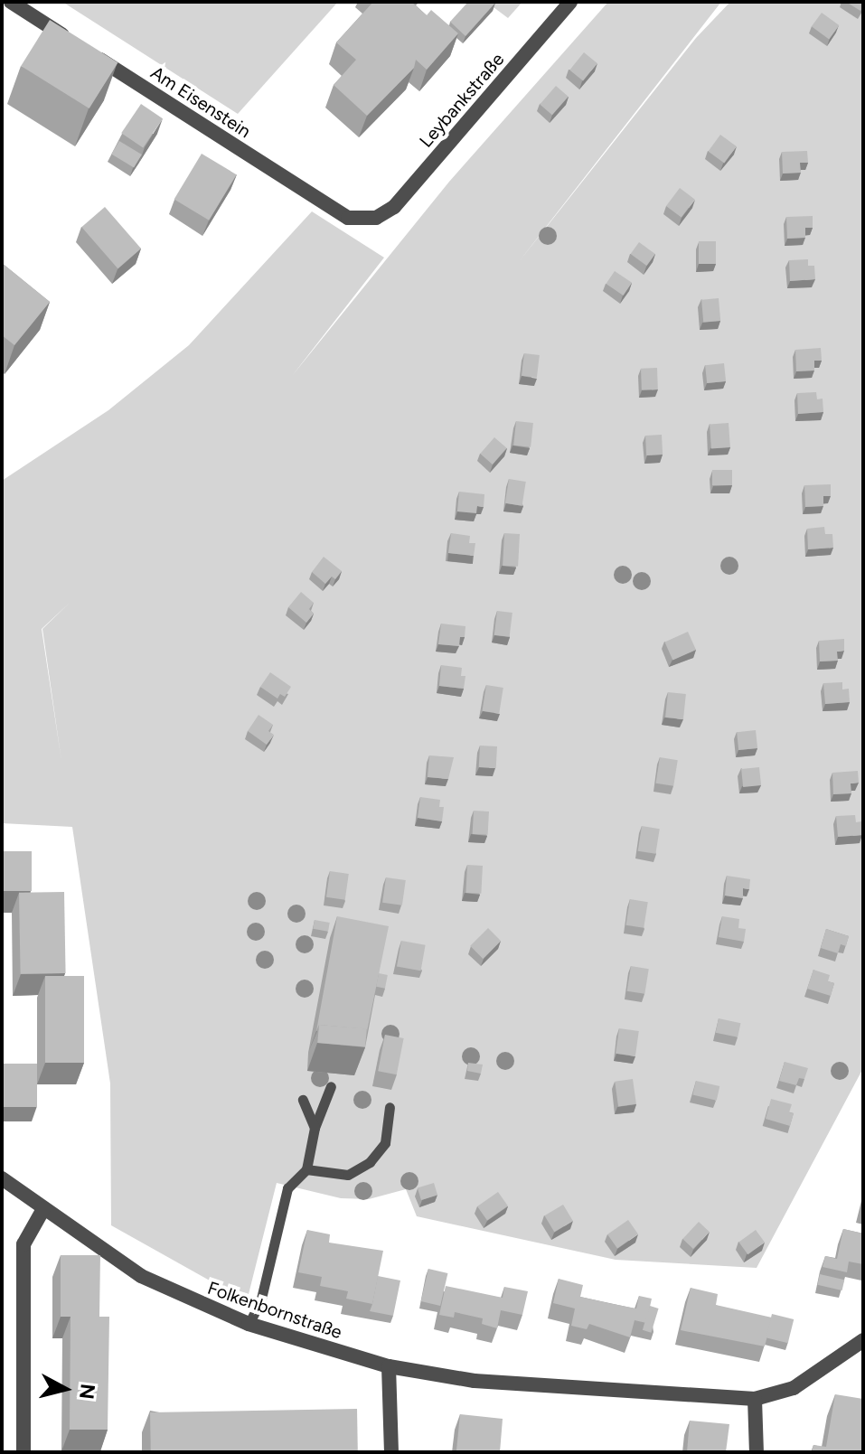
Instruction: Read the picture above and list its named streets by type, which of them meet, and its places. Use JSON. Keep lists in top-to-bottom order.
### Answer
{
  "streets": {
    "street": ["Leybankstraße", "Am Eisenstein", "Folkenbornstraße"]
  },
  "crossings": [
    ["Leybankstraße", "Am Eisenstein"]
  ],
  "north": "right"
}
